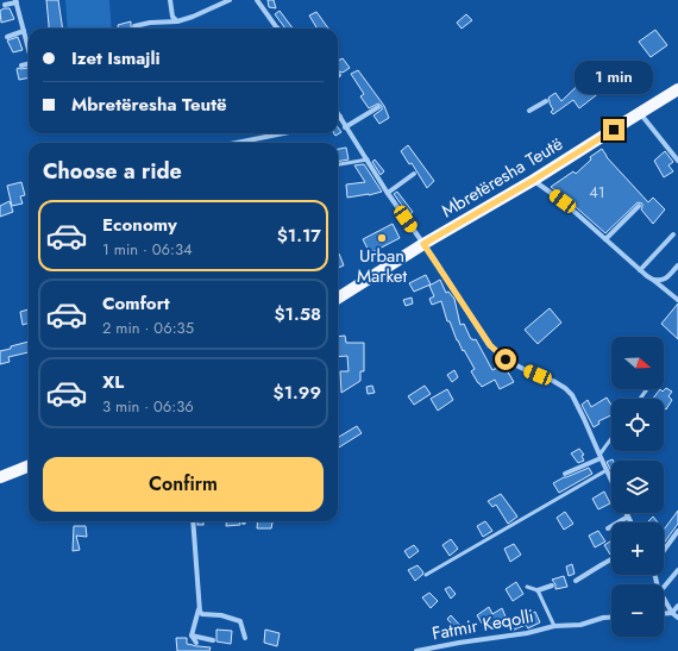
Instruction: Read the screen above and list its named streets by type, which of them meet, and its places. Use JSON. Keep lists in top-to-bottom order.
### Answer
{
  "streets": {
    "main road": ["Mbretëresha Teutë"],
    "street": ["Fatmir Keqolli"]
  },
  "places": ["Urban Market"],
  "house_numbers": ["41"],
  "north": "right",
  "page": {
    "banner": ["Izet Ismajli", "Mbretëresha Teutë"],
    "bubble": "1 min",
    "heading": "Choose a ride",
    "list": [
      {
        "name": "Economy",
        "note": "1 min · 06:34",
        "value": "$1.17"
      },
      {
        "name": "Comfort",
        "note": "2 min · 06:35",
        "value": "$1.58"
      },
      {
        "name": "XL",
        "note": "3 min · 06:36",
        "value": "$1.99"
      }
    ],
    "map_buttons": ["+", "−"],
    "buttons": "Confirm"
  }
}
